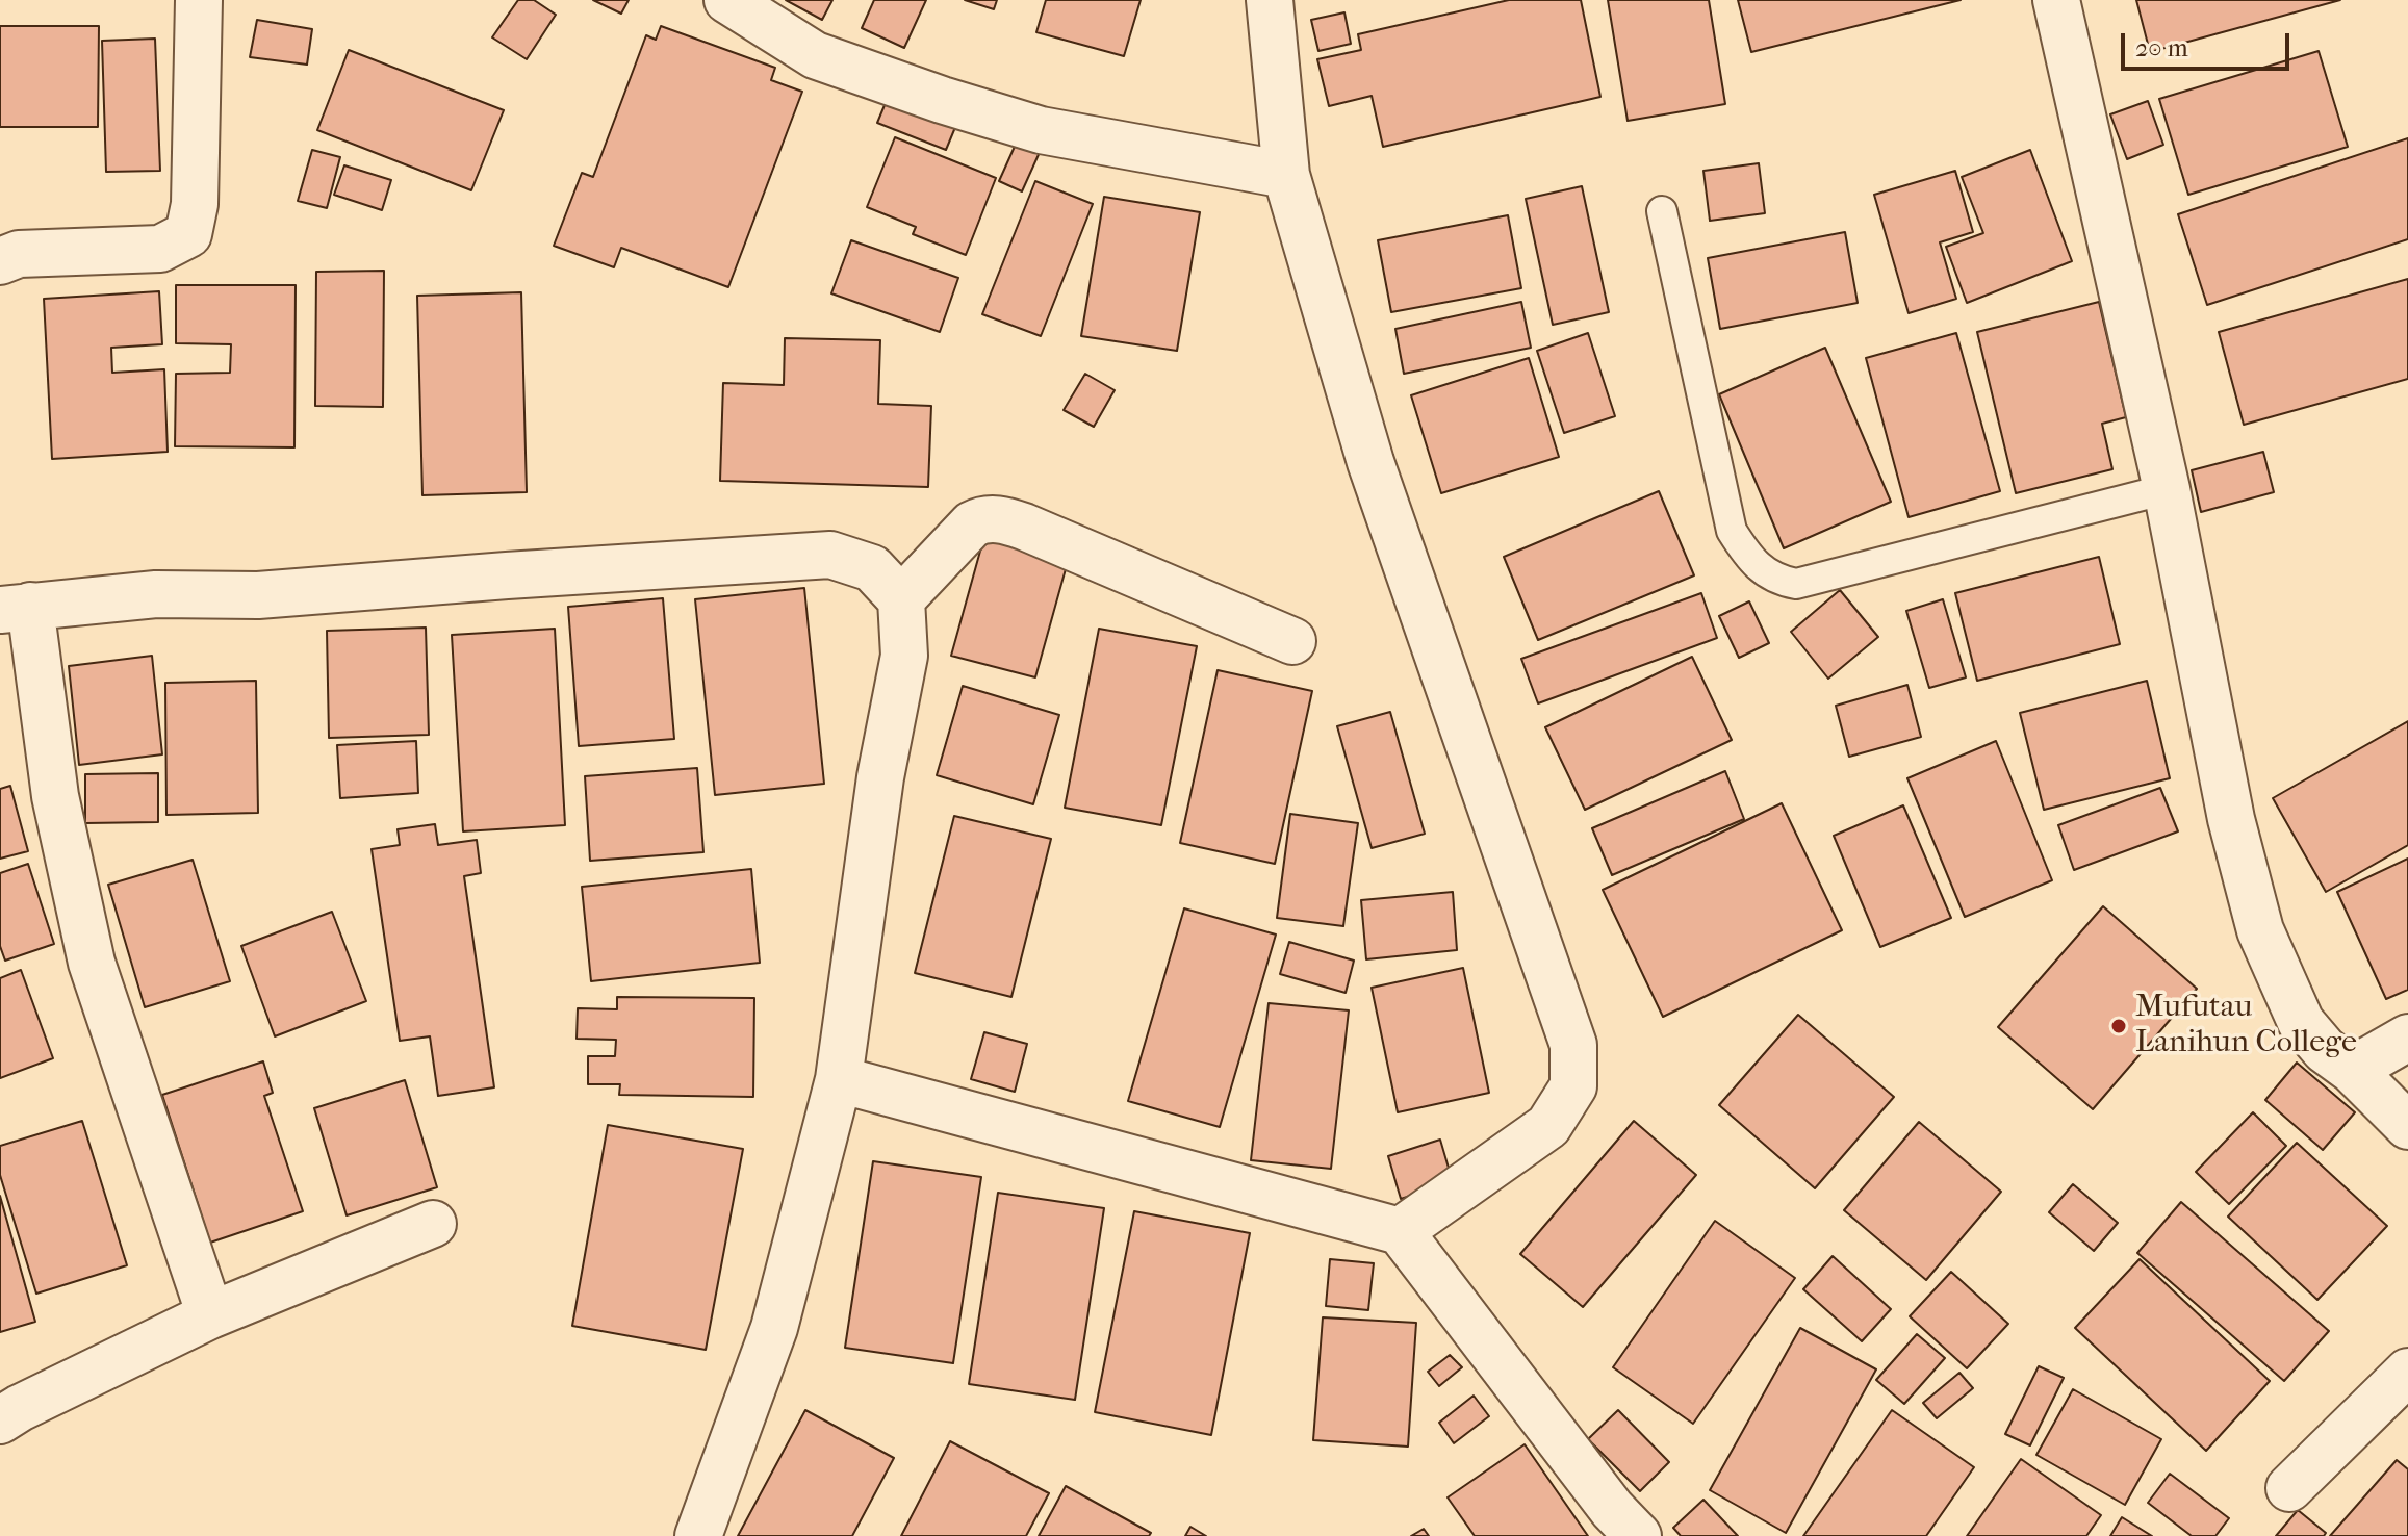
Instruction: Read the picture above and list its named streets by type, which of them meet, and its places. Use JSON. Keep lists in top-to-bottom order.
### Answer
{
  "places": ["Mufutau Lanihun College"],
  "scale_bar": "20 m"
}
